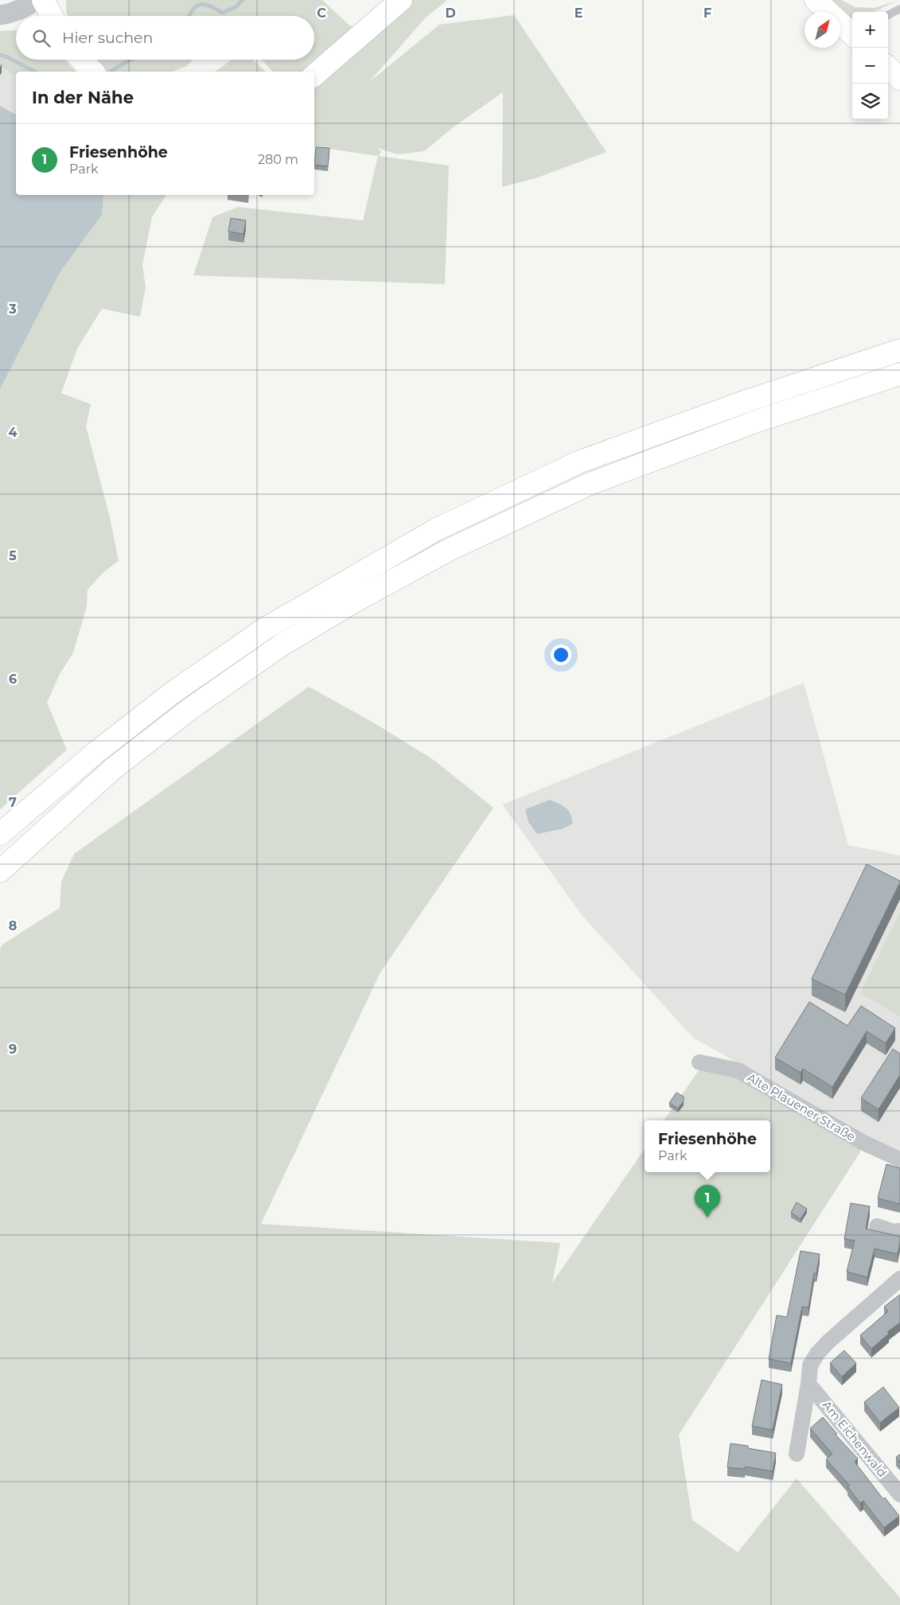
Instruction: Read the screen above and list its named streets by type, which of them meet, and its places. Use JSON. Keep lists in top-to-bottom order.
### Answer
{
  "streets": {
    "street": ["Alte Plauener Straße", "Am Eichenwald"]
  },
  "north": "top right",
  "page": {
    "map_buttons": ["+", "−"],
    "search": "Hier suchen",
    "heading": "In der Nähe",
    "list": [
      {
        "mark": "1",
        "name": "Friesenhöhe",
        "note": "Park",
        "value": "280 m"
      }
    ],
    "popup": ["Friesenhöhe", "Park"],
    "pins": "1"
  },
  "grid": {
    "columns": [
      "C",
      "D",
      "E",
      "F"
    ],
    "rows": [
      "3",
      "4",
      "5",
      "6",
      "7",
      "8",
      "9"
    ]
  }
}
